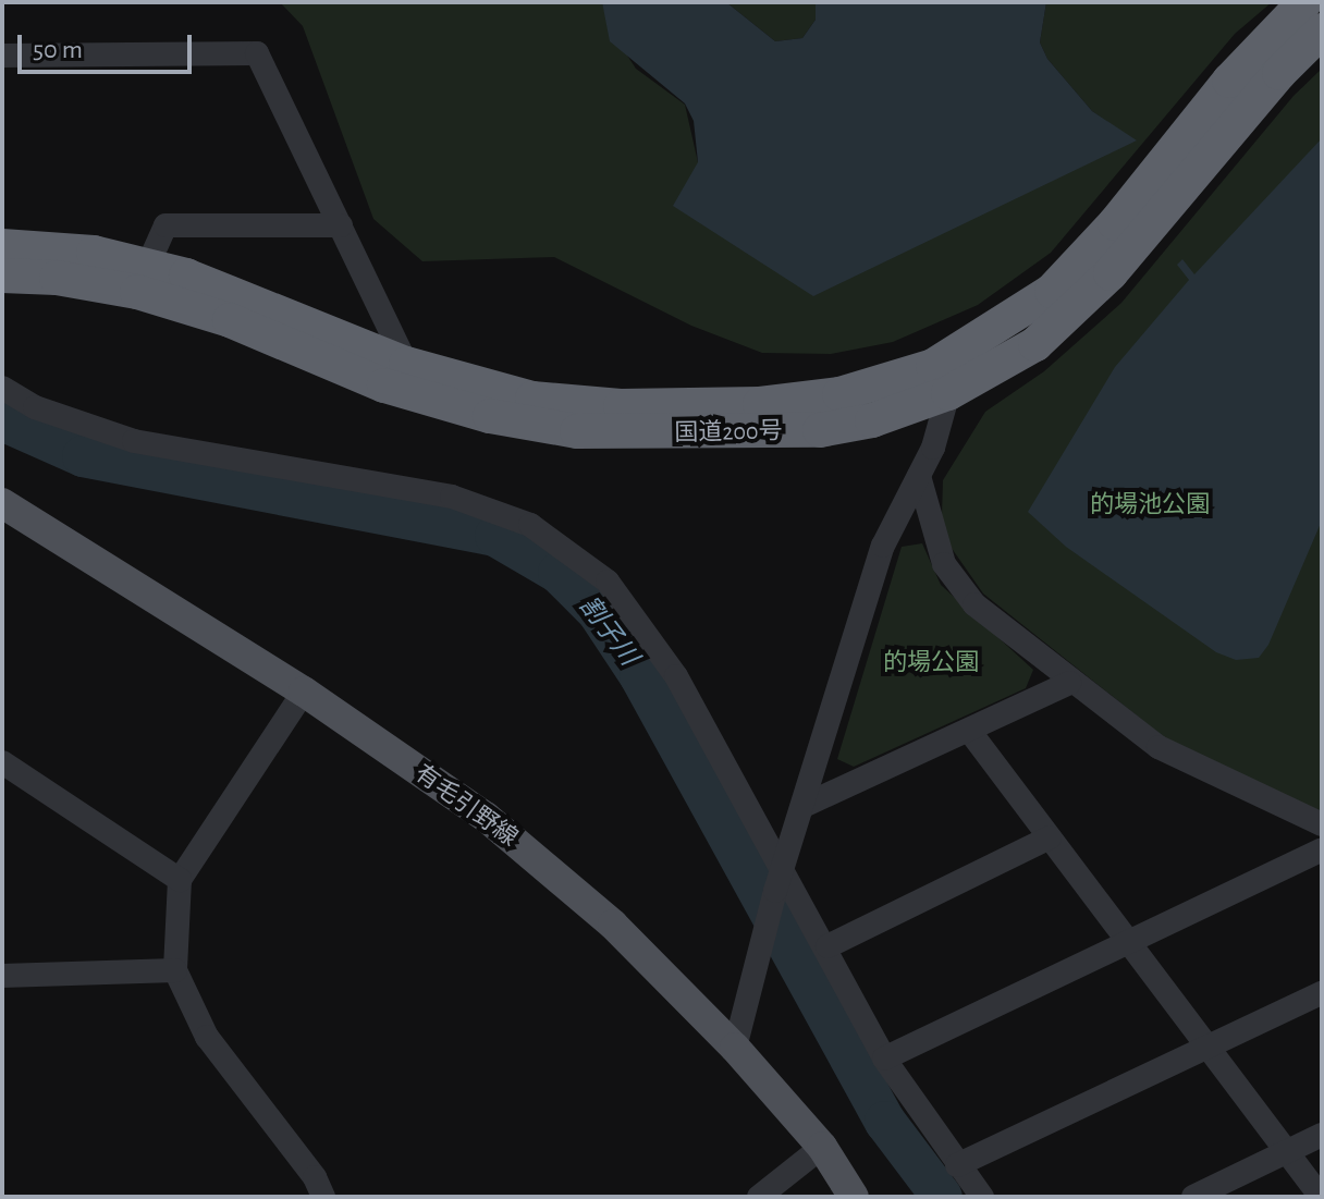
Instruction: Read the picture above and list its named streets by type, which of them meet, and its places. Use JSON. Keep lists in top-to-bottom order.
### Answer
{
  "streets": {
    "highway": ["国道200号"],
    "main road": ["有毛引野線"]
  },
  "water": ["割子川"],
  "parks": ["的場池公園", "的場公園"],
  "scale_bar": "50 m"
}
